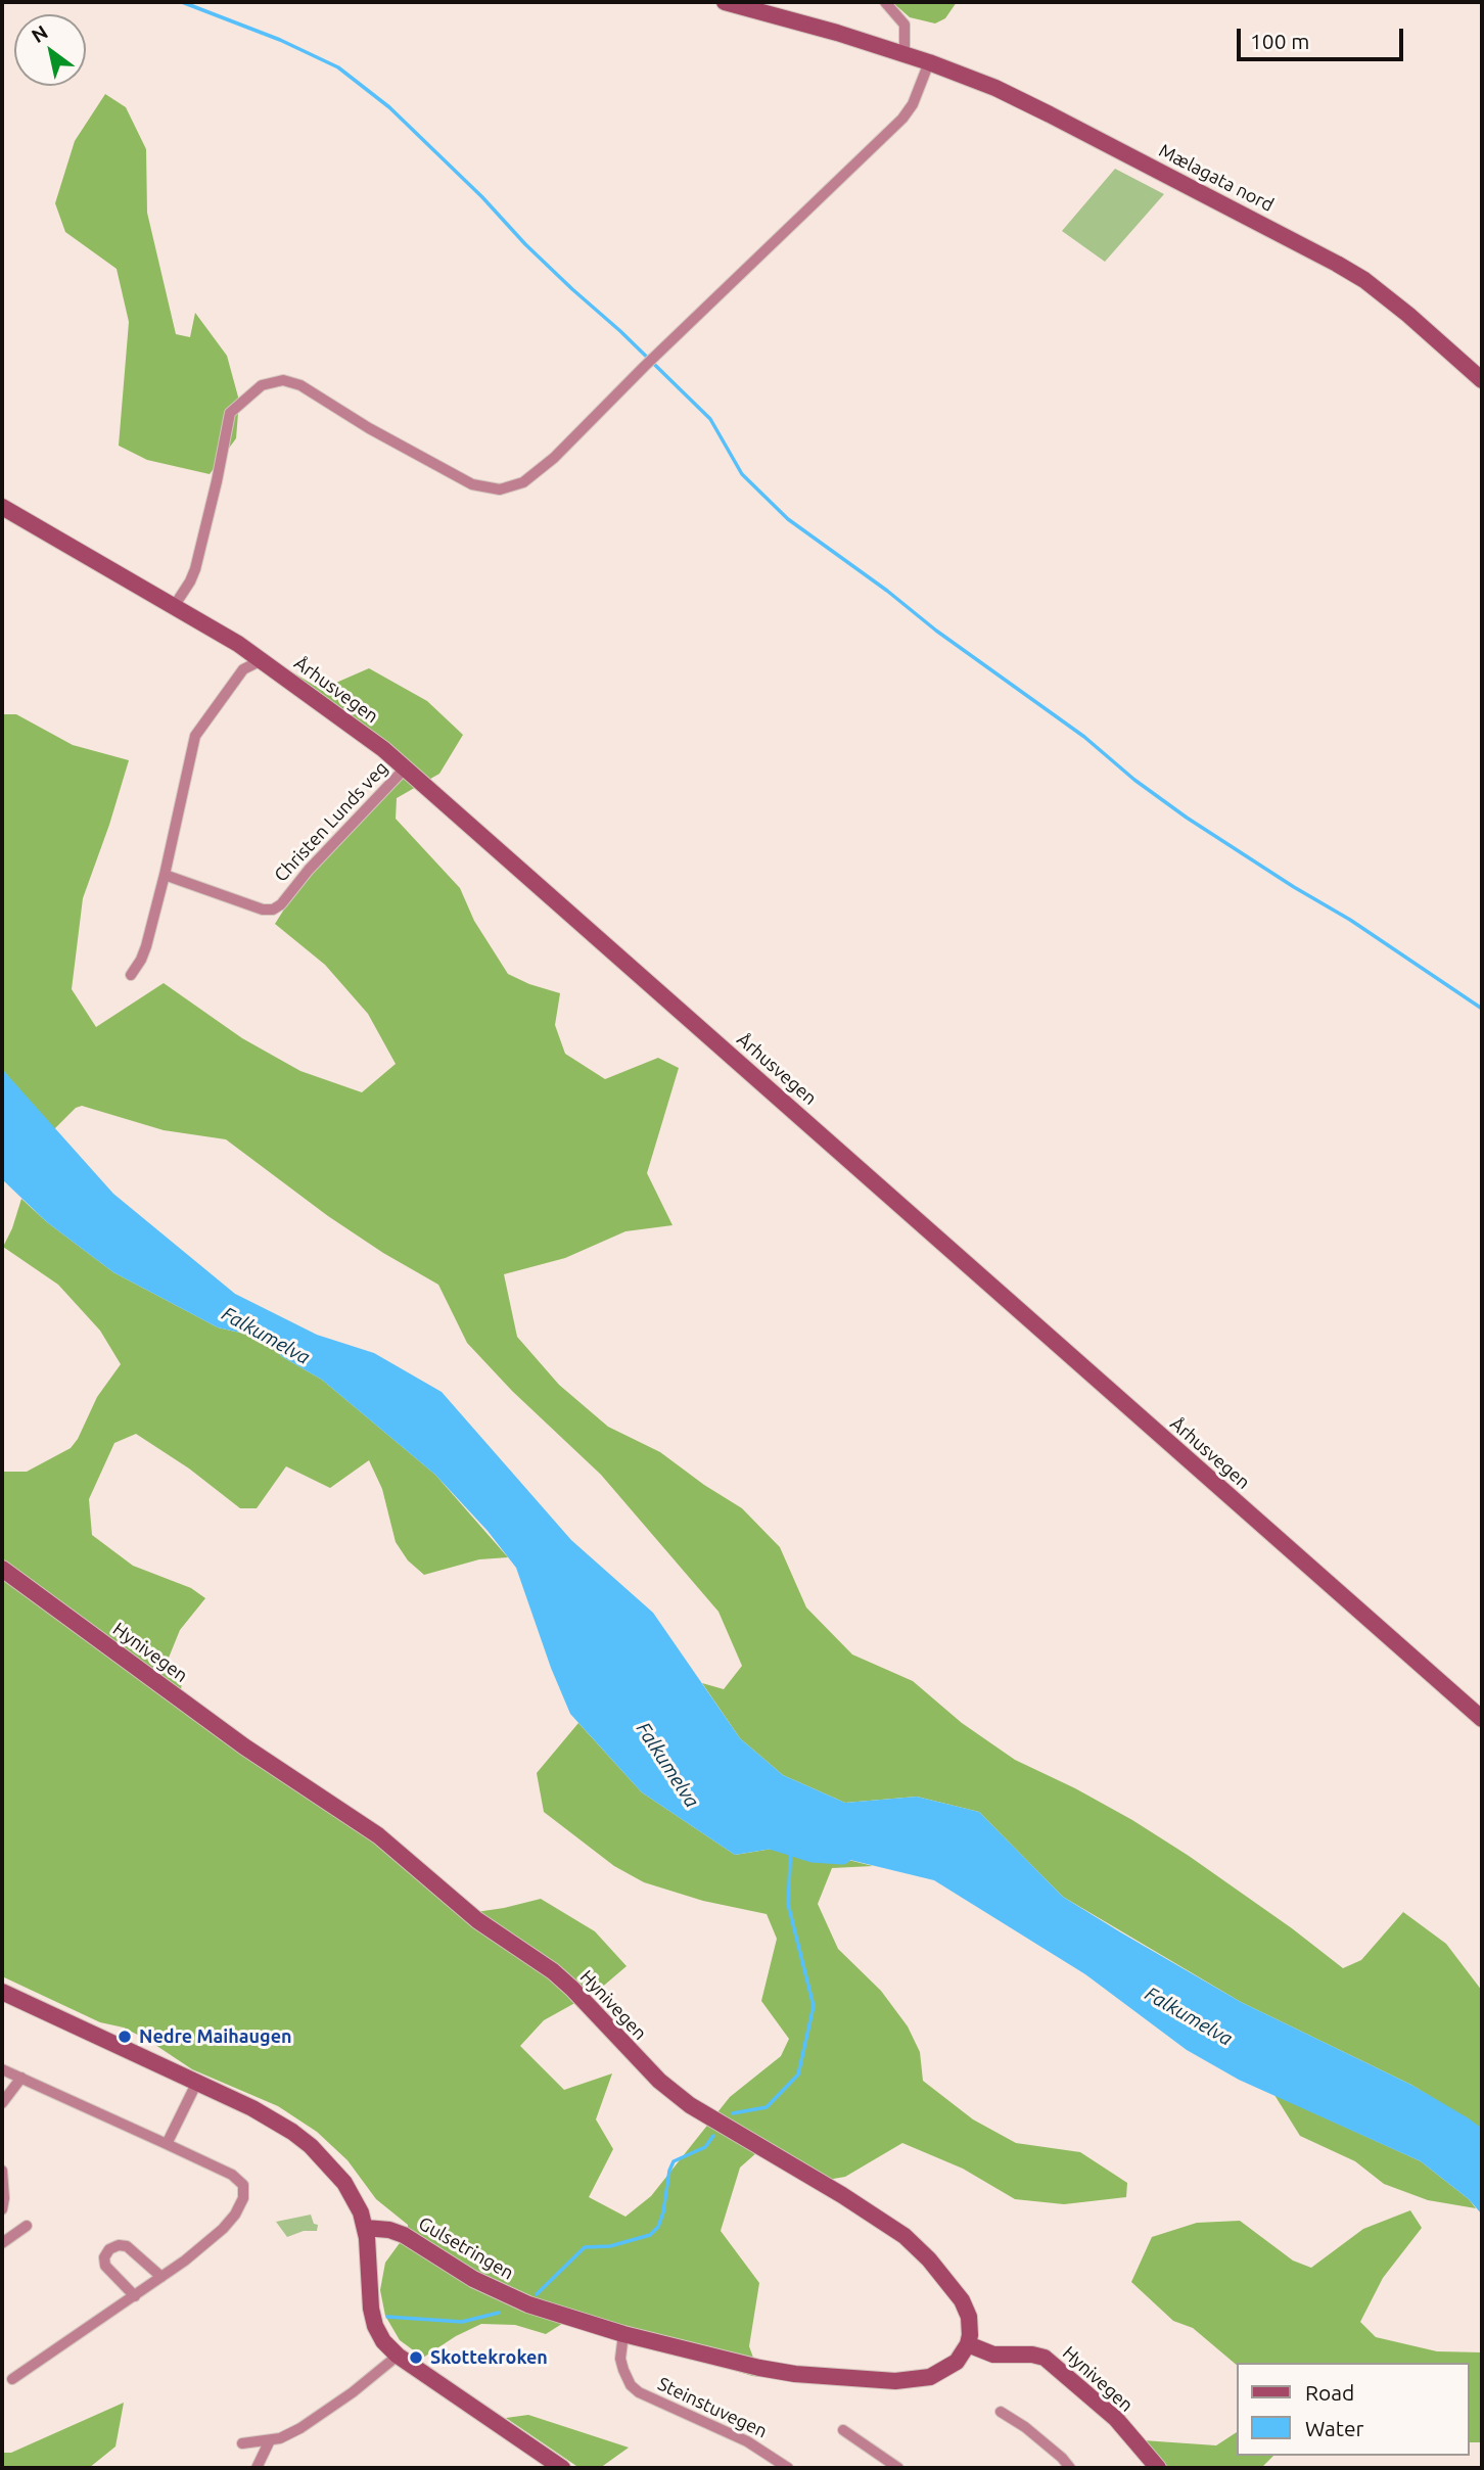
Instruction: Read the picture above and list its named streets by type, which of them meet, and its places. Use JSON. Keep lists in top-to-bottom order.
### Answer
{
  "streets": {
    "street": [
      "Mælagata nord",
      "Århusvegen",
      "Christen Lunds veg",
      "Hynivegen",
      "Gulsetringen",
      "Steinstuvegen"
    ]
  },
  "crossings": [
    ["Århusvegen", "Christen Lunds veg"],
    ["Hynivegen", "Gulsetringen"],
    ["Gulsetringen", "Steinstuvegen"]
  ],
  "water": ["Falkumelva"],
  "places": ["Nedre Maihaugen", "Skottekroken"],
  "legend": ["Road", "Water"],
  "scale_bar": "100 m",
  "north": "top left"
}
